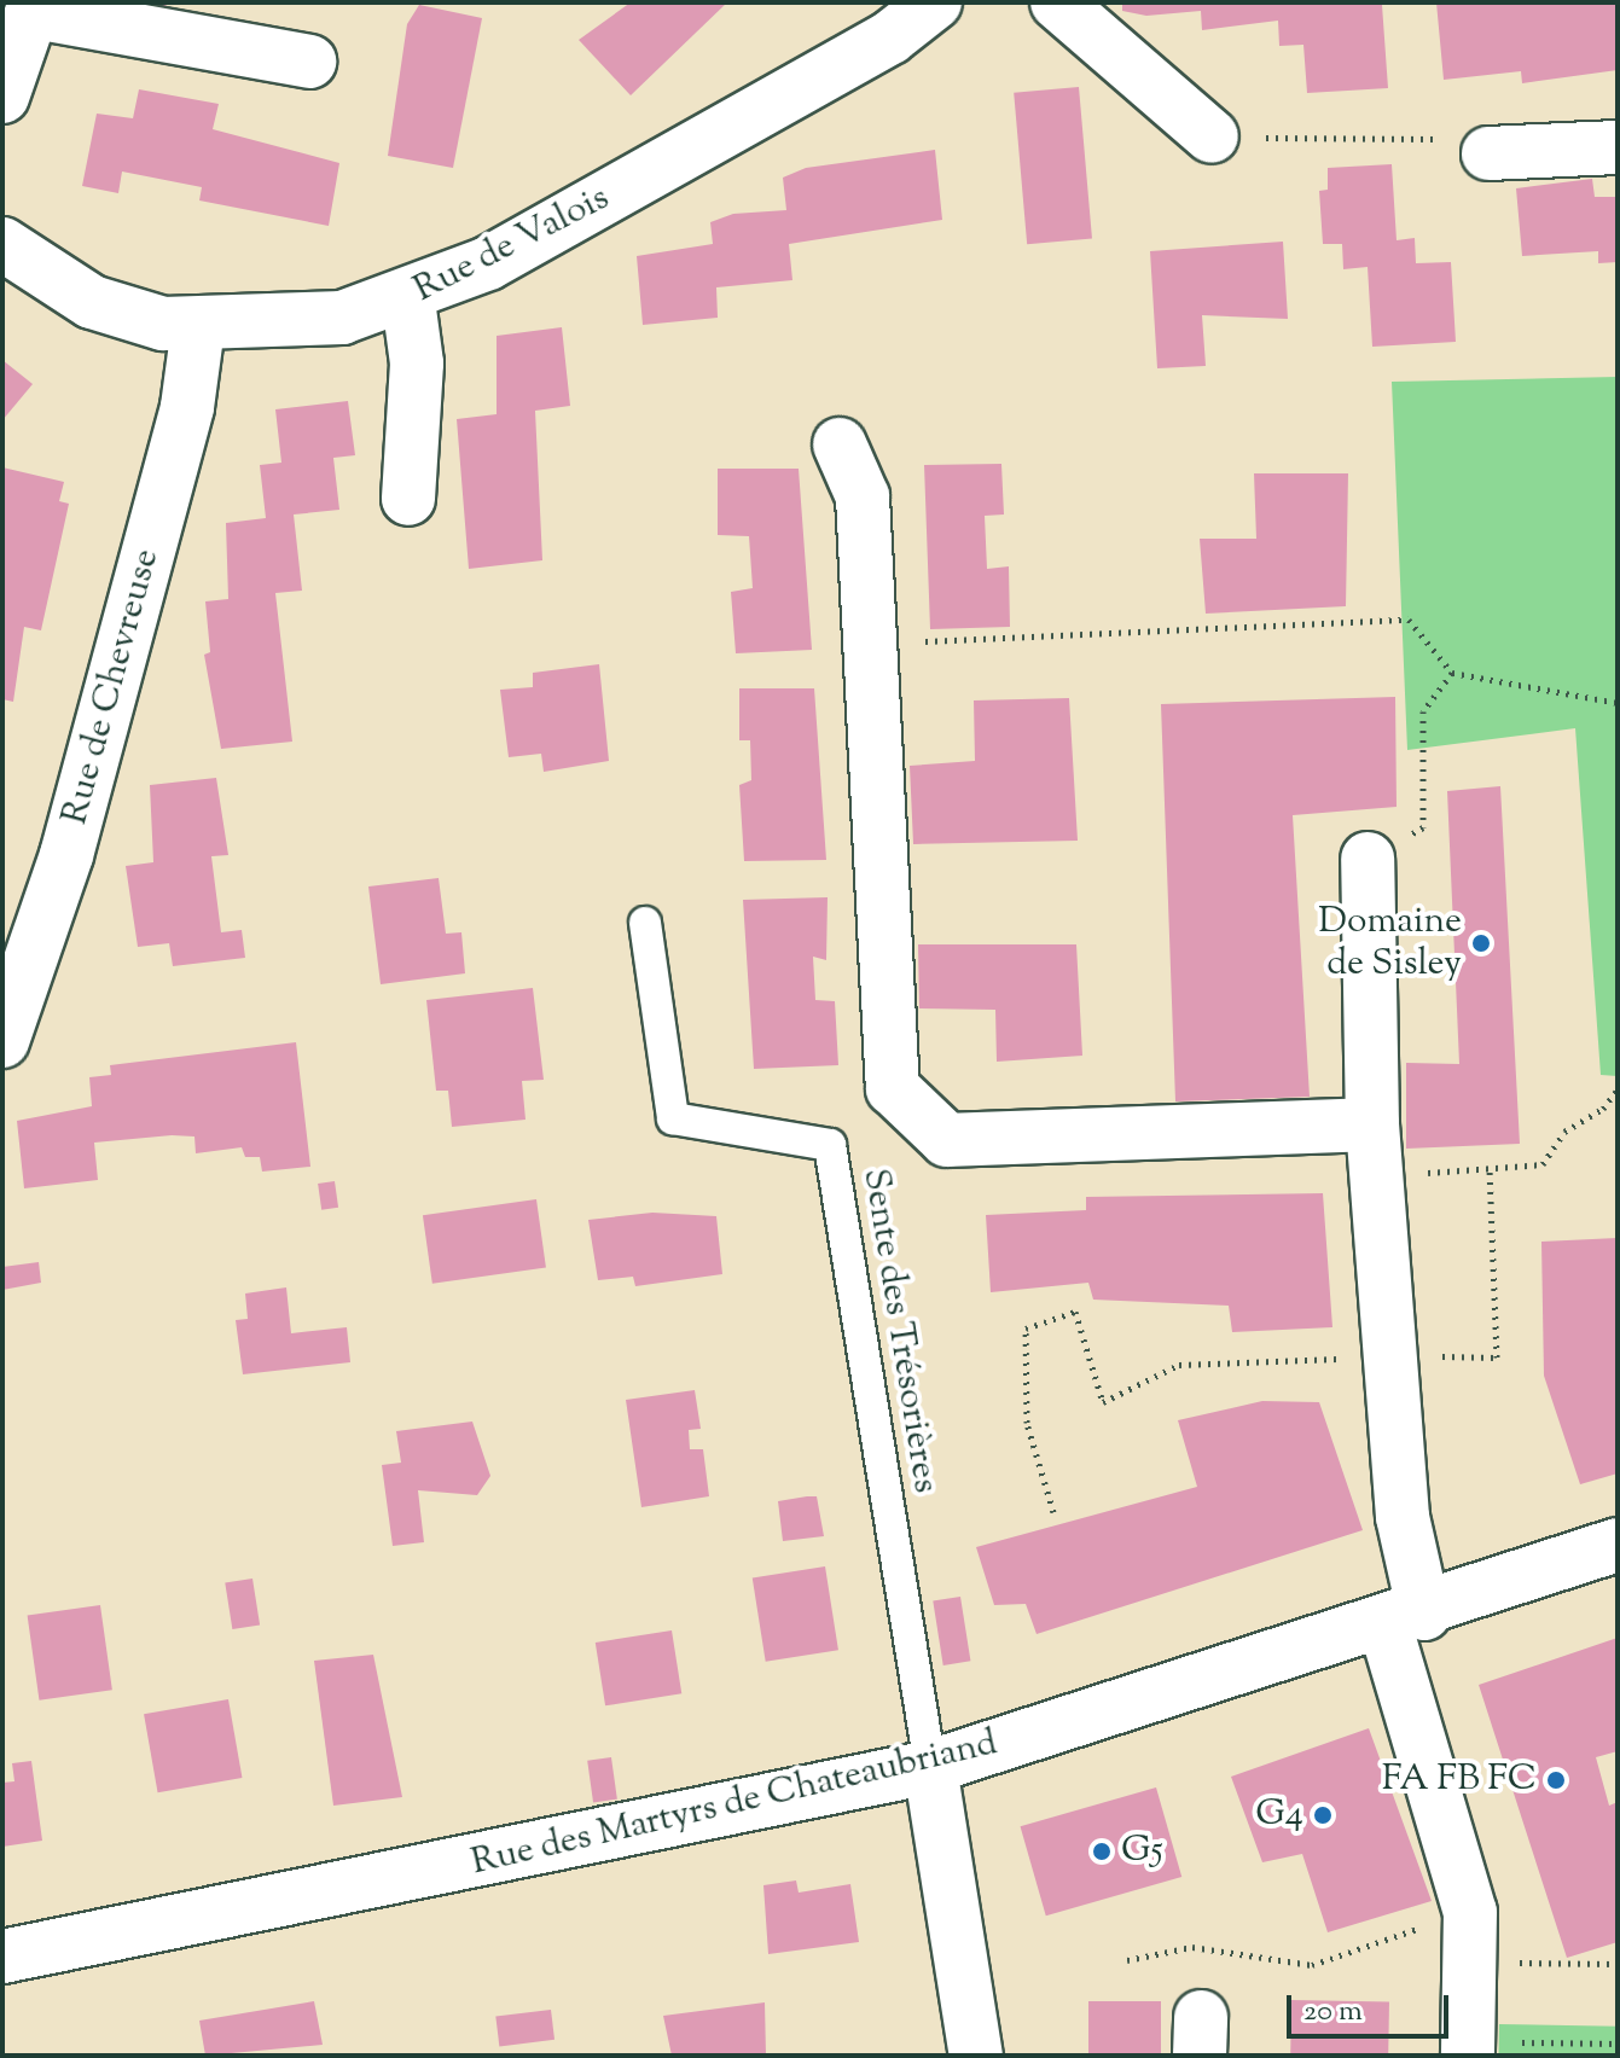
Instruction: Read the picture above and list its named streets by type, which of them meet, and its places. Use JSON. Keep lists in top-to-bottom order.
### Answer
{
  "streets": {
    "street": ["Rue de Valois", "Rue de Chevreuse", "Rue des Martyrs de Chateaubriand"],
    "lane": ["Sente des Trésorières"]
  },
  "crossings": [
    ["Rue de Valois", "Rue de Chevreuse"],
    ["Sente des Trésorières", "Rue des Martyrs de Chateaubriand"]
  ],
  "places": [
    "Domaine de Sisley",
    "FA FB FC",
    "G4",
    "G5"
  ],
  "scale_bar": "20 m"
}
